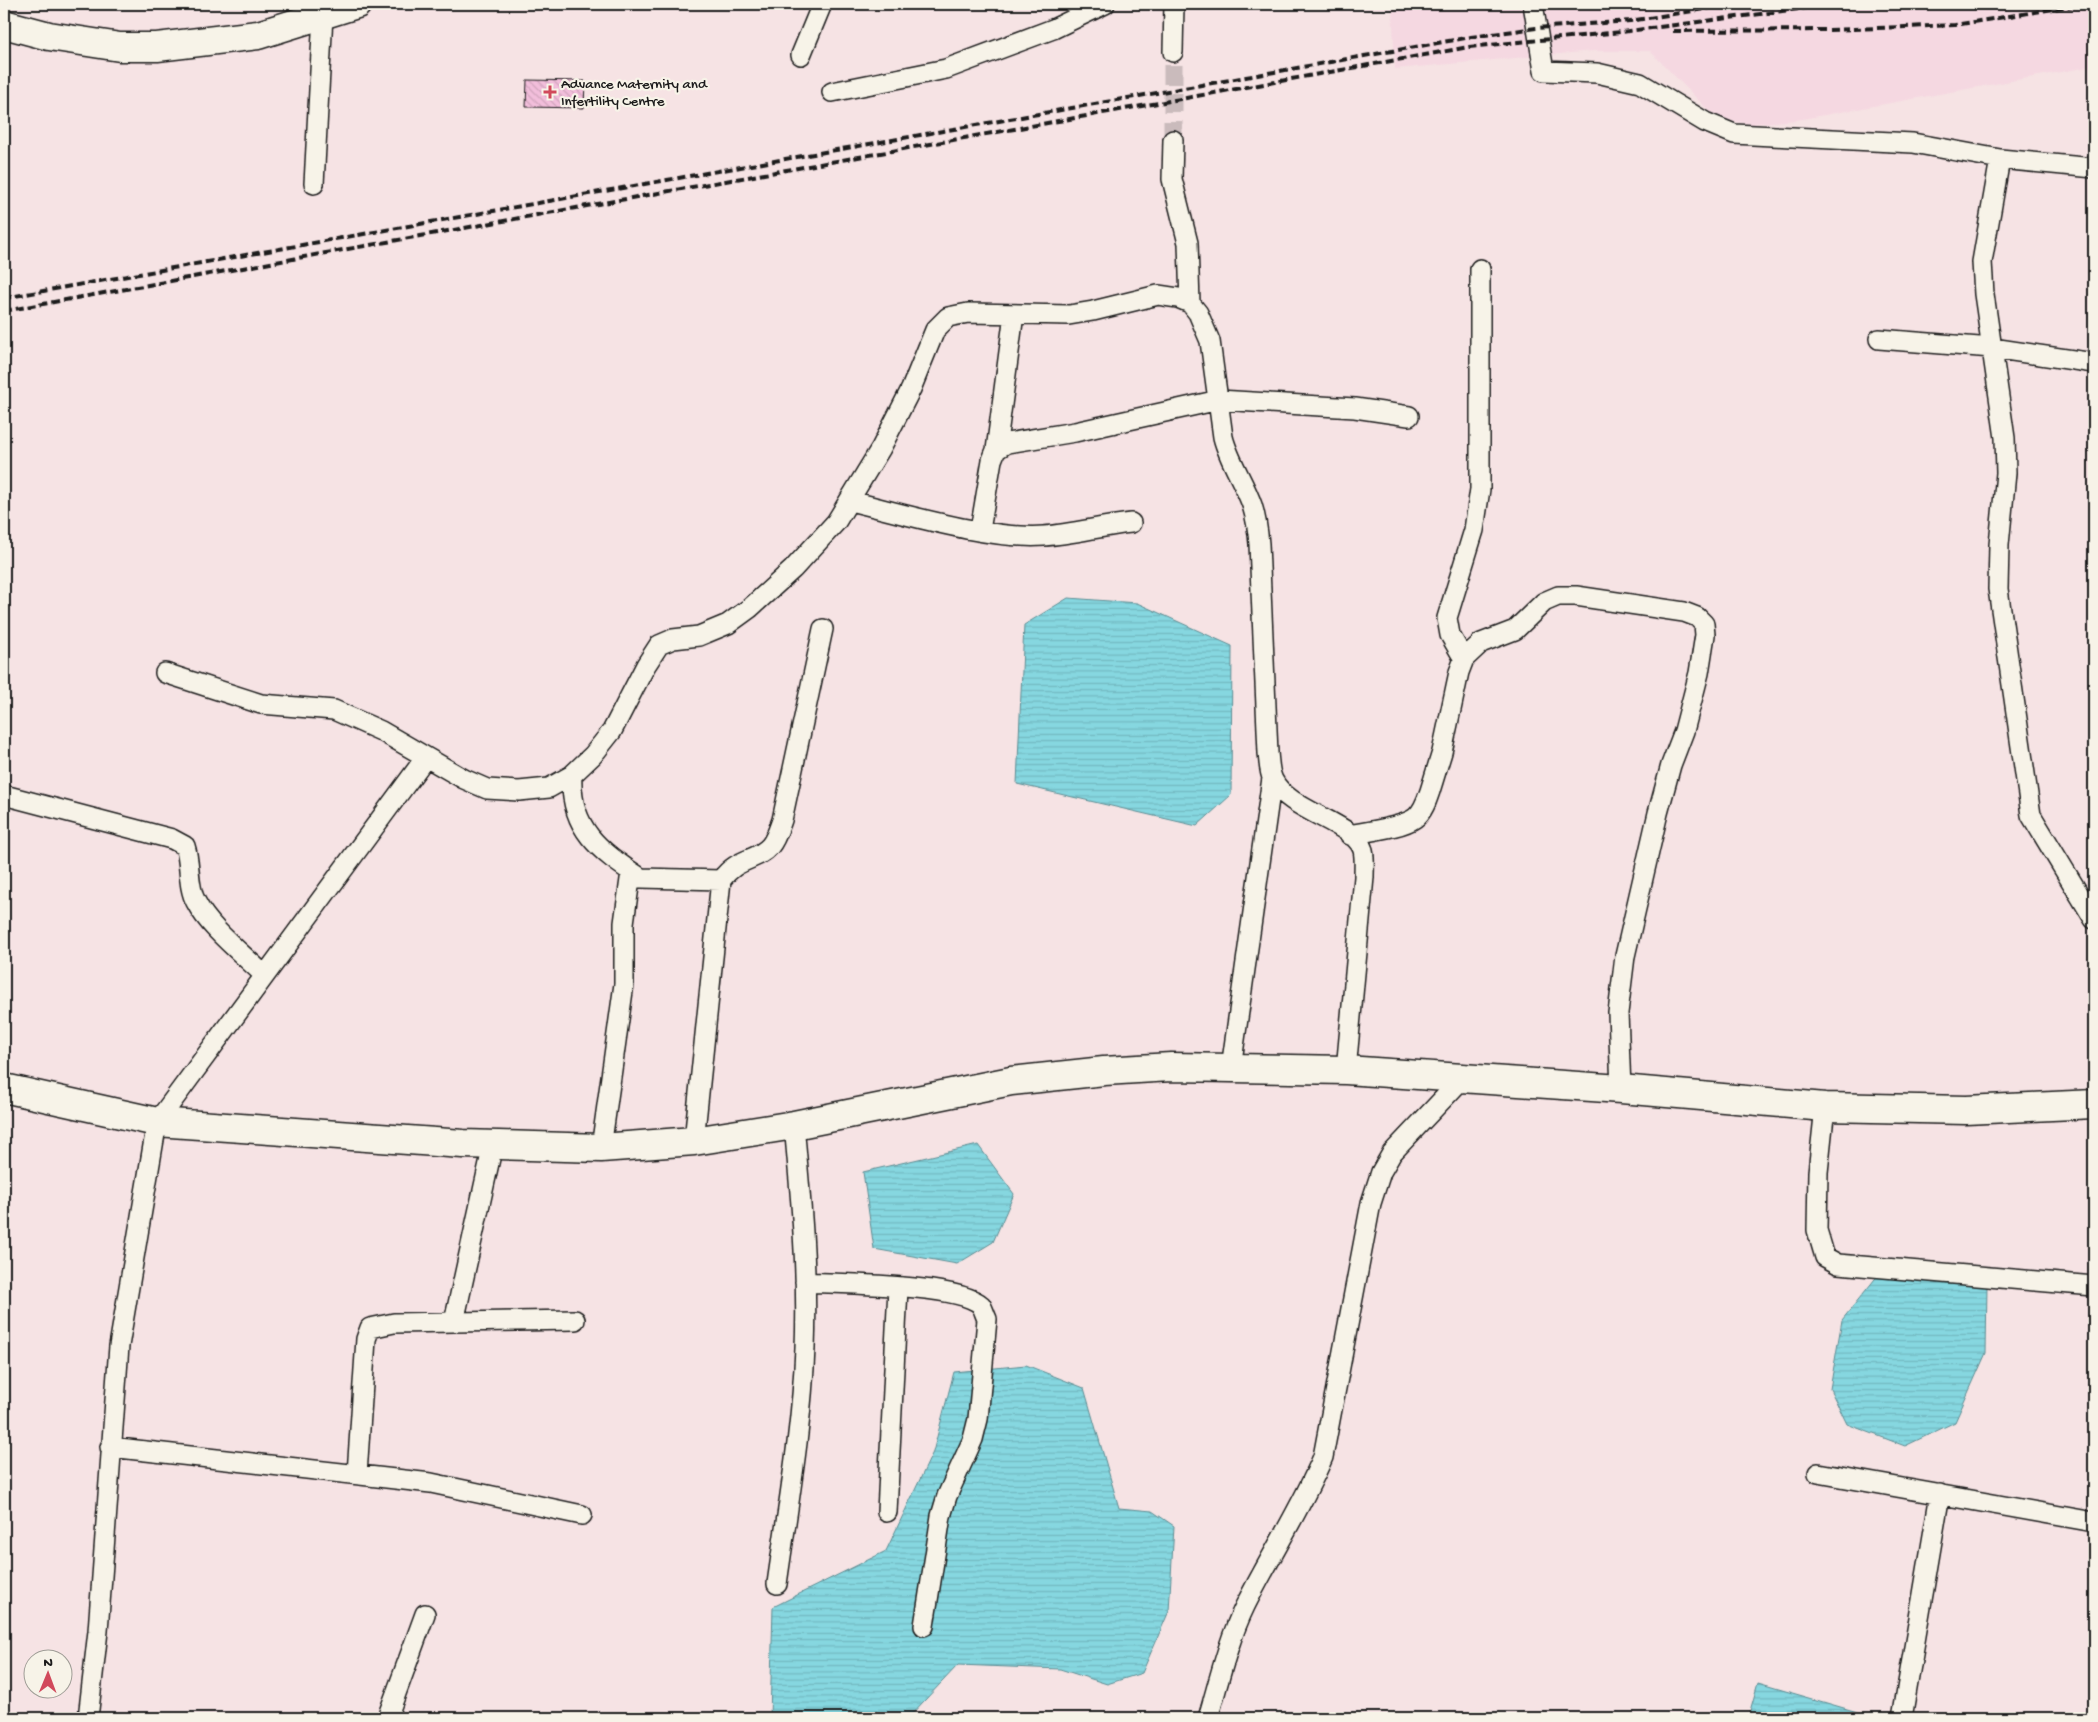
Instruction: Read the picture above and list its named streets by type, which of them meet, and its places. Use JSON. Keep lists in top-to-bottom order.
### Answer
{
  "places": {
    "health": ["Advance Maternity and Infertility Centre"]
  },
  "north": "top"
}
